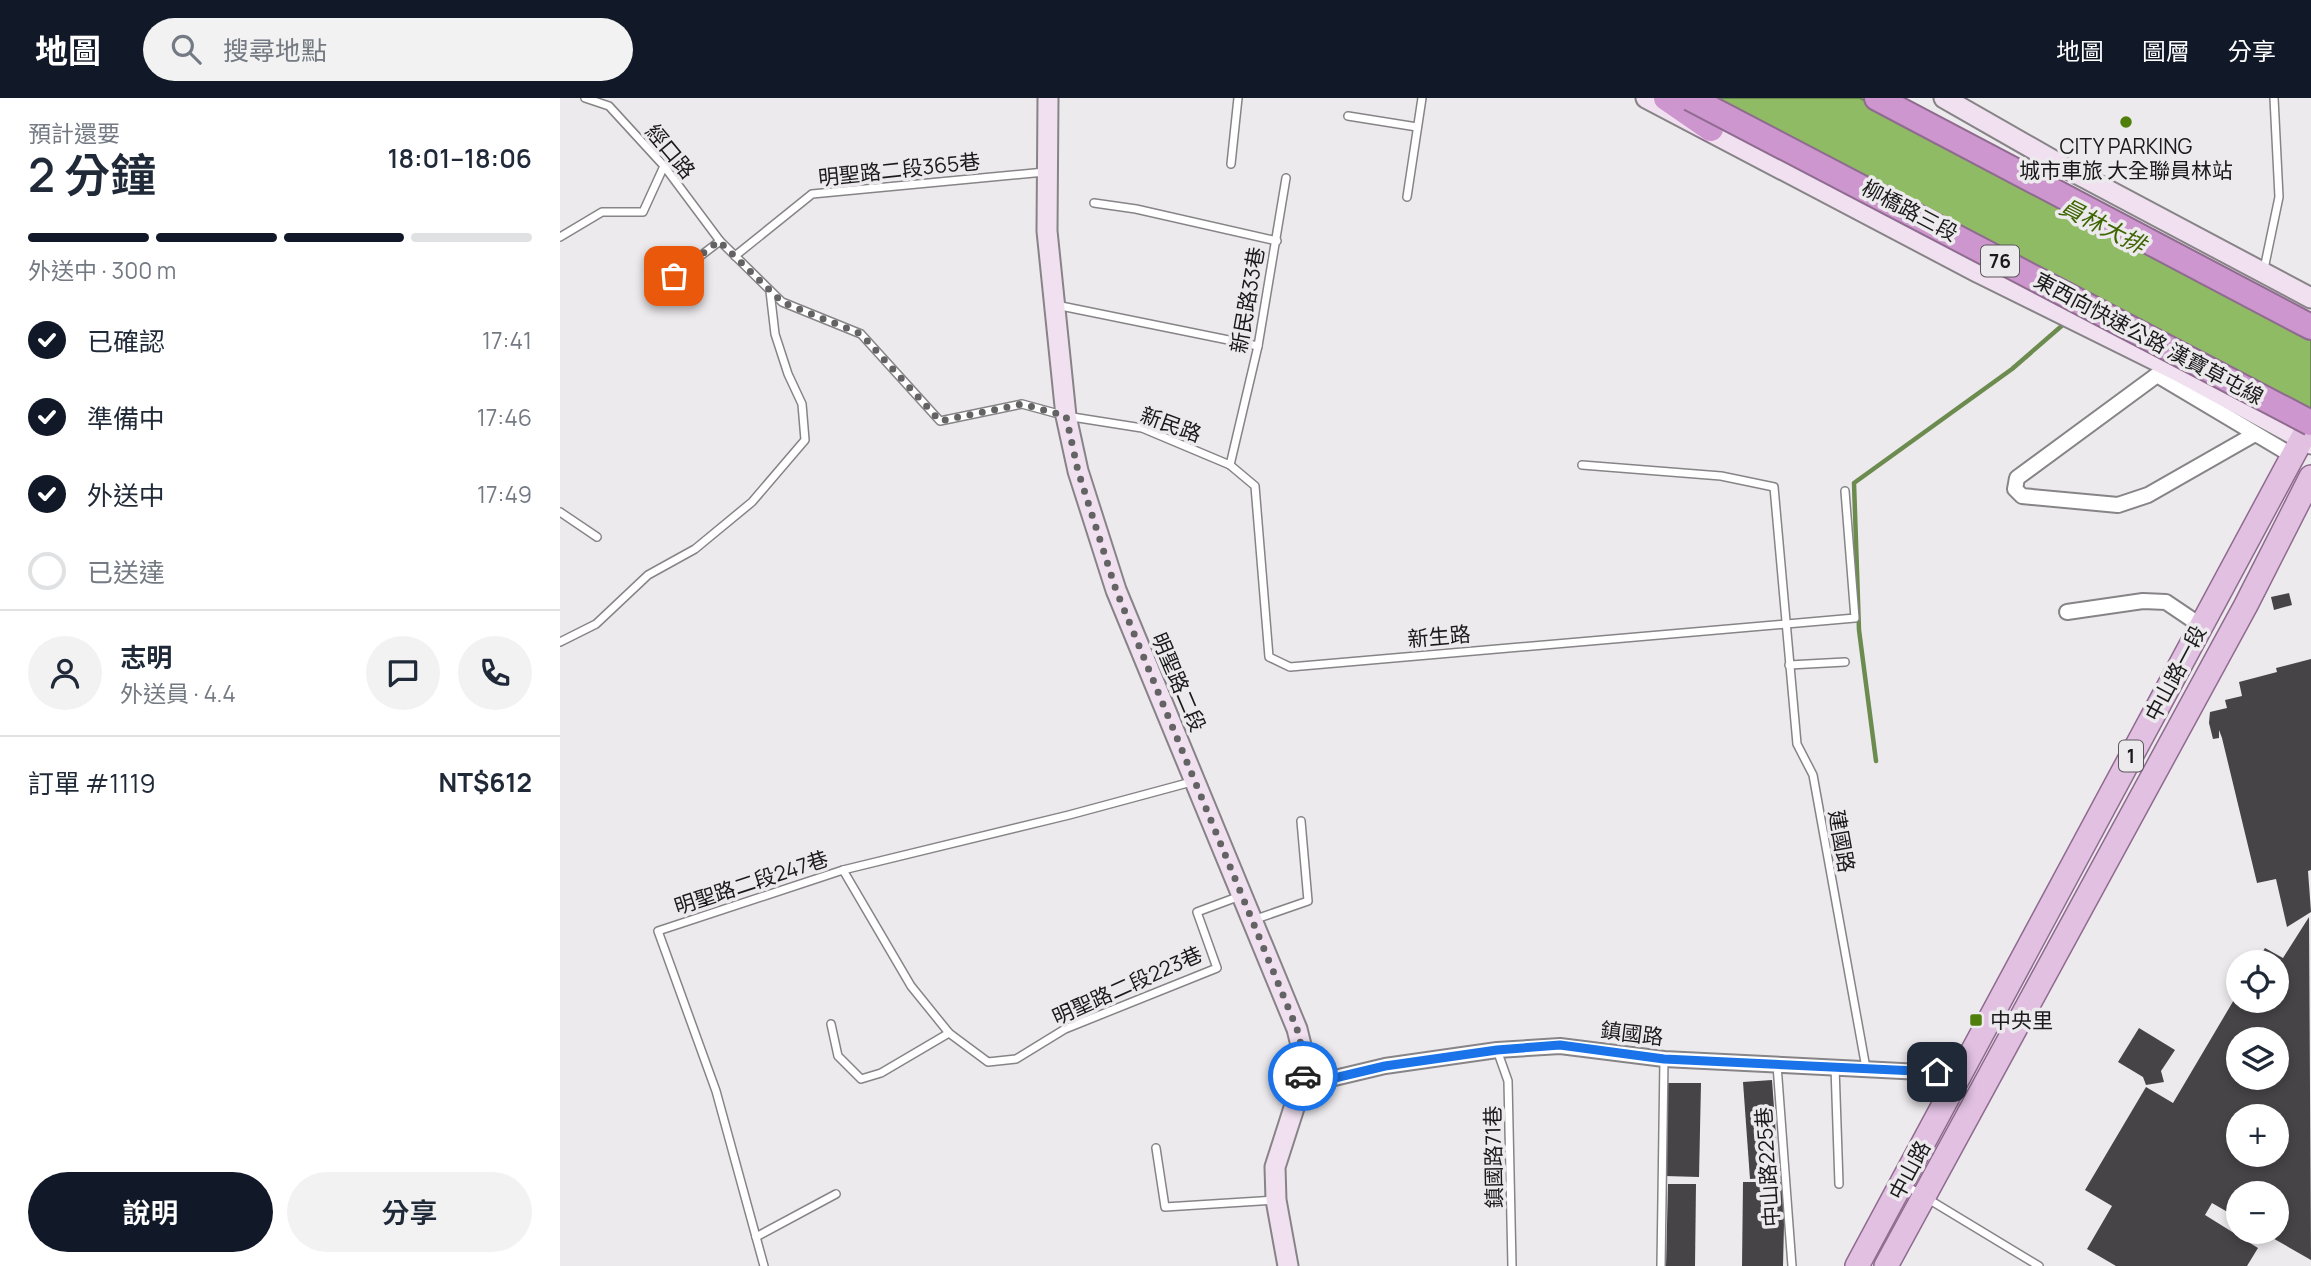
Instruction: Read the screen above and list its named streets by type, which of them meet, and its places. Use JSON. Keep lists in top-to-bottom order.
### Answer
{
  "streets": {
    "highway": ["76", "東西向快速公路 漢寶草屯線"],
    "main road": ["中山路一段", "1", "中山路"],
    "street": ["柳橋路三段", "明聖路二段", "鎮國路"],
    "lane": [
      "經口路",
      "明聖路二段365巷",
      "新民路33巷",
      "新民路",
      "新生路",
      "建國路",
      "明聖路二段247巷",
      "明聖路二段223巷",
      "鎮國路71巷",
      "中山路225巷"
    ]
  },
  "crossings": [
    ["經口路", "明聖路二段365巷"],
    ["經口路", "新民路"],
    ["經口路", "明聖路二段"],
    ["明聖路二段365巷", "明聖路二段"],
    ["柳橋路三段", "東西向快速公路 漢寶草屯線"],
    ["柳橋路三段", "中山路一段"],
    ["新民路33巷", "新民路"],
    ["東西向快速公路 漢寶草屯線", "中山路一段"],
    ["新民路", "新生路"],
    ["新民路", "明聖路二段"],
    ["新生路", "建國路"],
    ["中山路一段", "鎮國路"],
    ["中山路一段", "中山路"],
    ["明聖路二段", "明聖路二段247巷"],
    ["明聖路二段", "明聖路二段223巷"],
    ["明聖路二段", "鎮國路"],
    ["建國路", "鎮國路"],
    ["明聖路二段247巷", "明聖路二段223巷"],
    ["鎮國路", "鎮國路71巷"],
    ["鎮國路", "中山路225巷"],
    ["鎮國路", "中山路"]
  ],
  "water": ["員林大排"],
  "places": {
    "other": ["CITY PARKING 城市車旅 大全聯員林站"],
    "transit": ["中央里"]
  },
  "page": {
    "header": "地圖",
    "search": "搜尋地點",
    "nav": ["地圖", "圖層", "分享"],
    "heading": ["2 分鐘", "預計還要", "18:01–18:06"],
    "panel": [
      "志明",
      "外送員 · 4.4",
      "訂單 #1119",
      "NT$612"
    ],
    "bar": "外送中 · 300 m",
    "list": [
      ["已確認", "17:41"],
      ["準備中", "17:46"],
      ["外送中", "17:49"],
      "已送達"
    ],
    "map_buttons": ["+", "−"],
    "buttons": ["說明", "分享"]
  }
}
